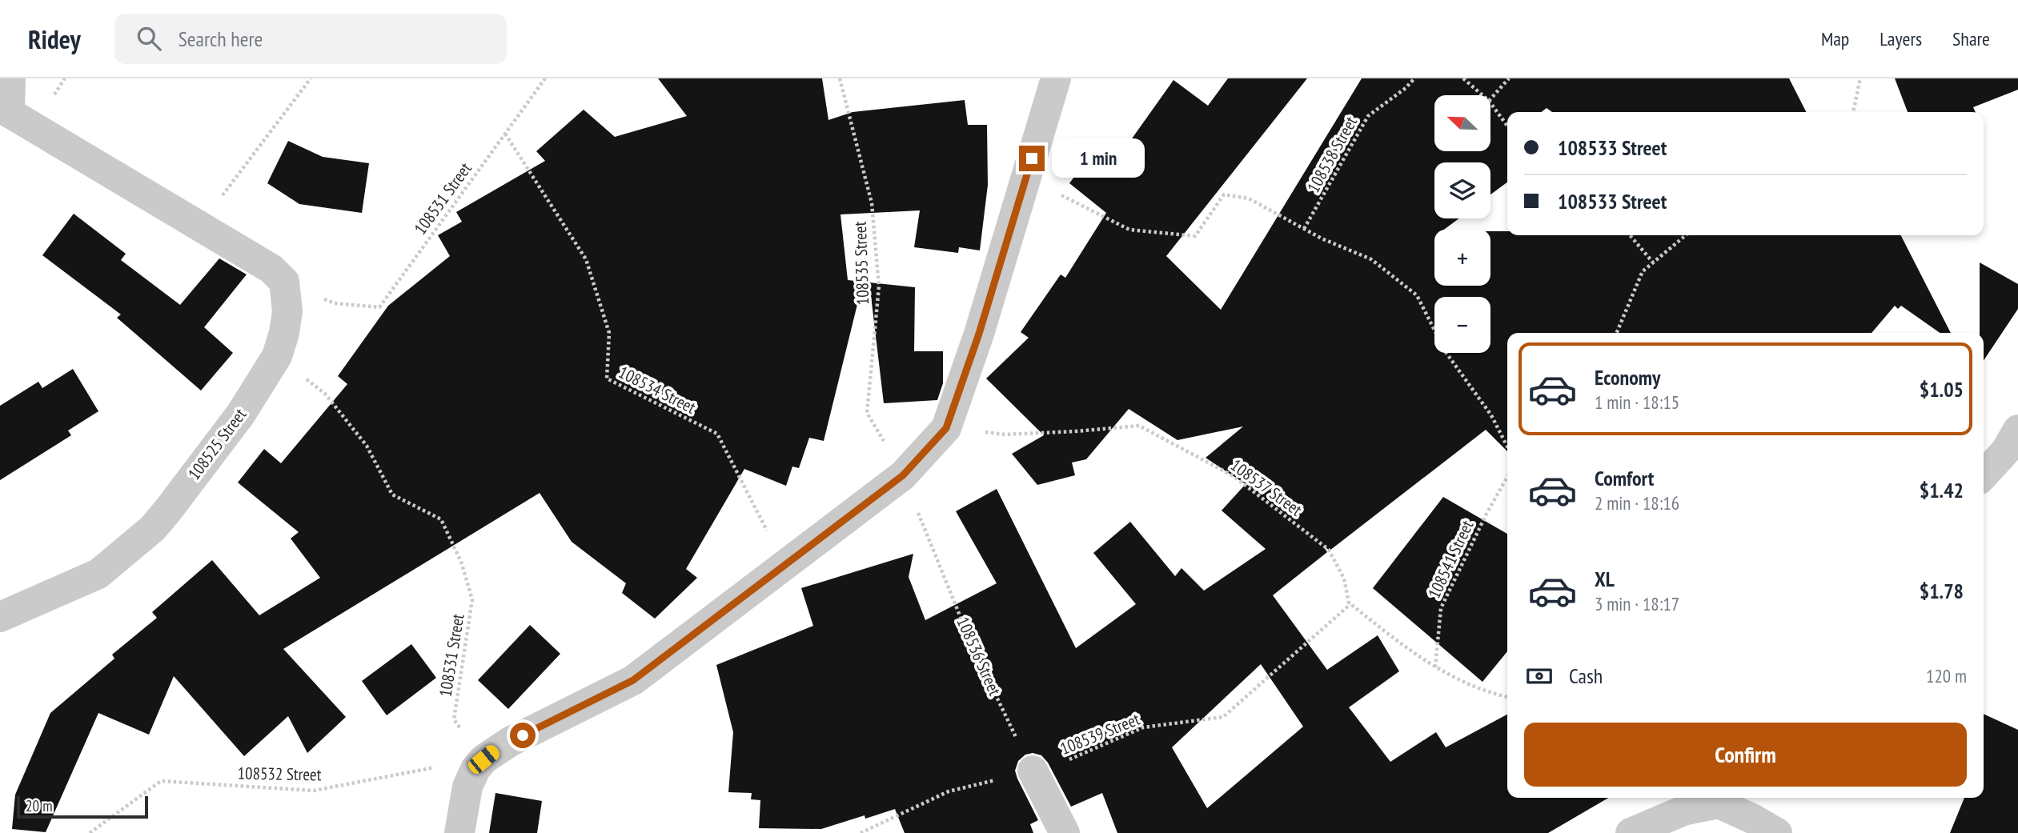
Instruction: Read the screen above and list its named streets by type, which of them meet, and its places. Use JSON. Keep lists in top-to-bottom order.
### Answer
{
  "streets": {
    "street": ["108525 Street"],
    "path": [
      "108538 Street",
      "108531 Street",
      "108535 Street",
      "108534 Street",
      "108537 Street",
      "108541 Street",
      "108536 Street",
      "108539 Street",
      "108532 Street"
    ]
  },
  "crossings": [
    ["108531 Street", "108534 Street"],
    ["108531 Street", "108525 Street"],
    ["108531 Street", "108532 Street"],
    ["108535 Street", "108536 Street"],
    ["108537 Street", "108539 Street"],
    ["108536 Street", "108539 Street"]
  ],
  "scale_bar": "20 m",
  "north": "top left",
  "page": {
    "header": "Ridey",
    "search": "Search here",
    "nav": ["Map", "Layers", "Share"],
    "map_buttons": ["+", "−"],
    "banner": ["108533 Street", "108533 Street"],
    "bubble": "1 min",
    "list": [
      {
        "name": "Economy",
        "note": "1 min · 18:15",
        "value": "$1.05"
      },
      {
        "name": "Comfort",
        "note": "2 min · 18:16",
        "value": "$1.42"
      },
      {
        "name": "XL",
        "note": "3 min · 18:17",
        "value": "$1.78"
      }
    ],
    "pay": ["Cash", "120 m"],
    "buttons": "Confirm",
    "scale": "20 m"
  }
}
